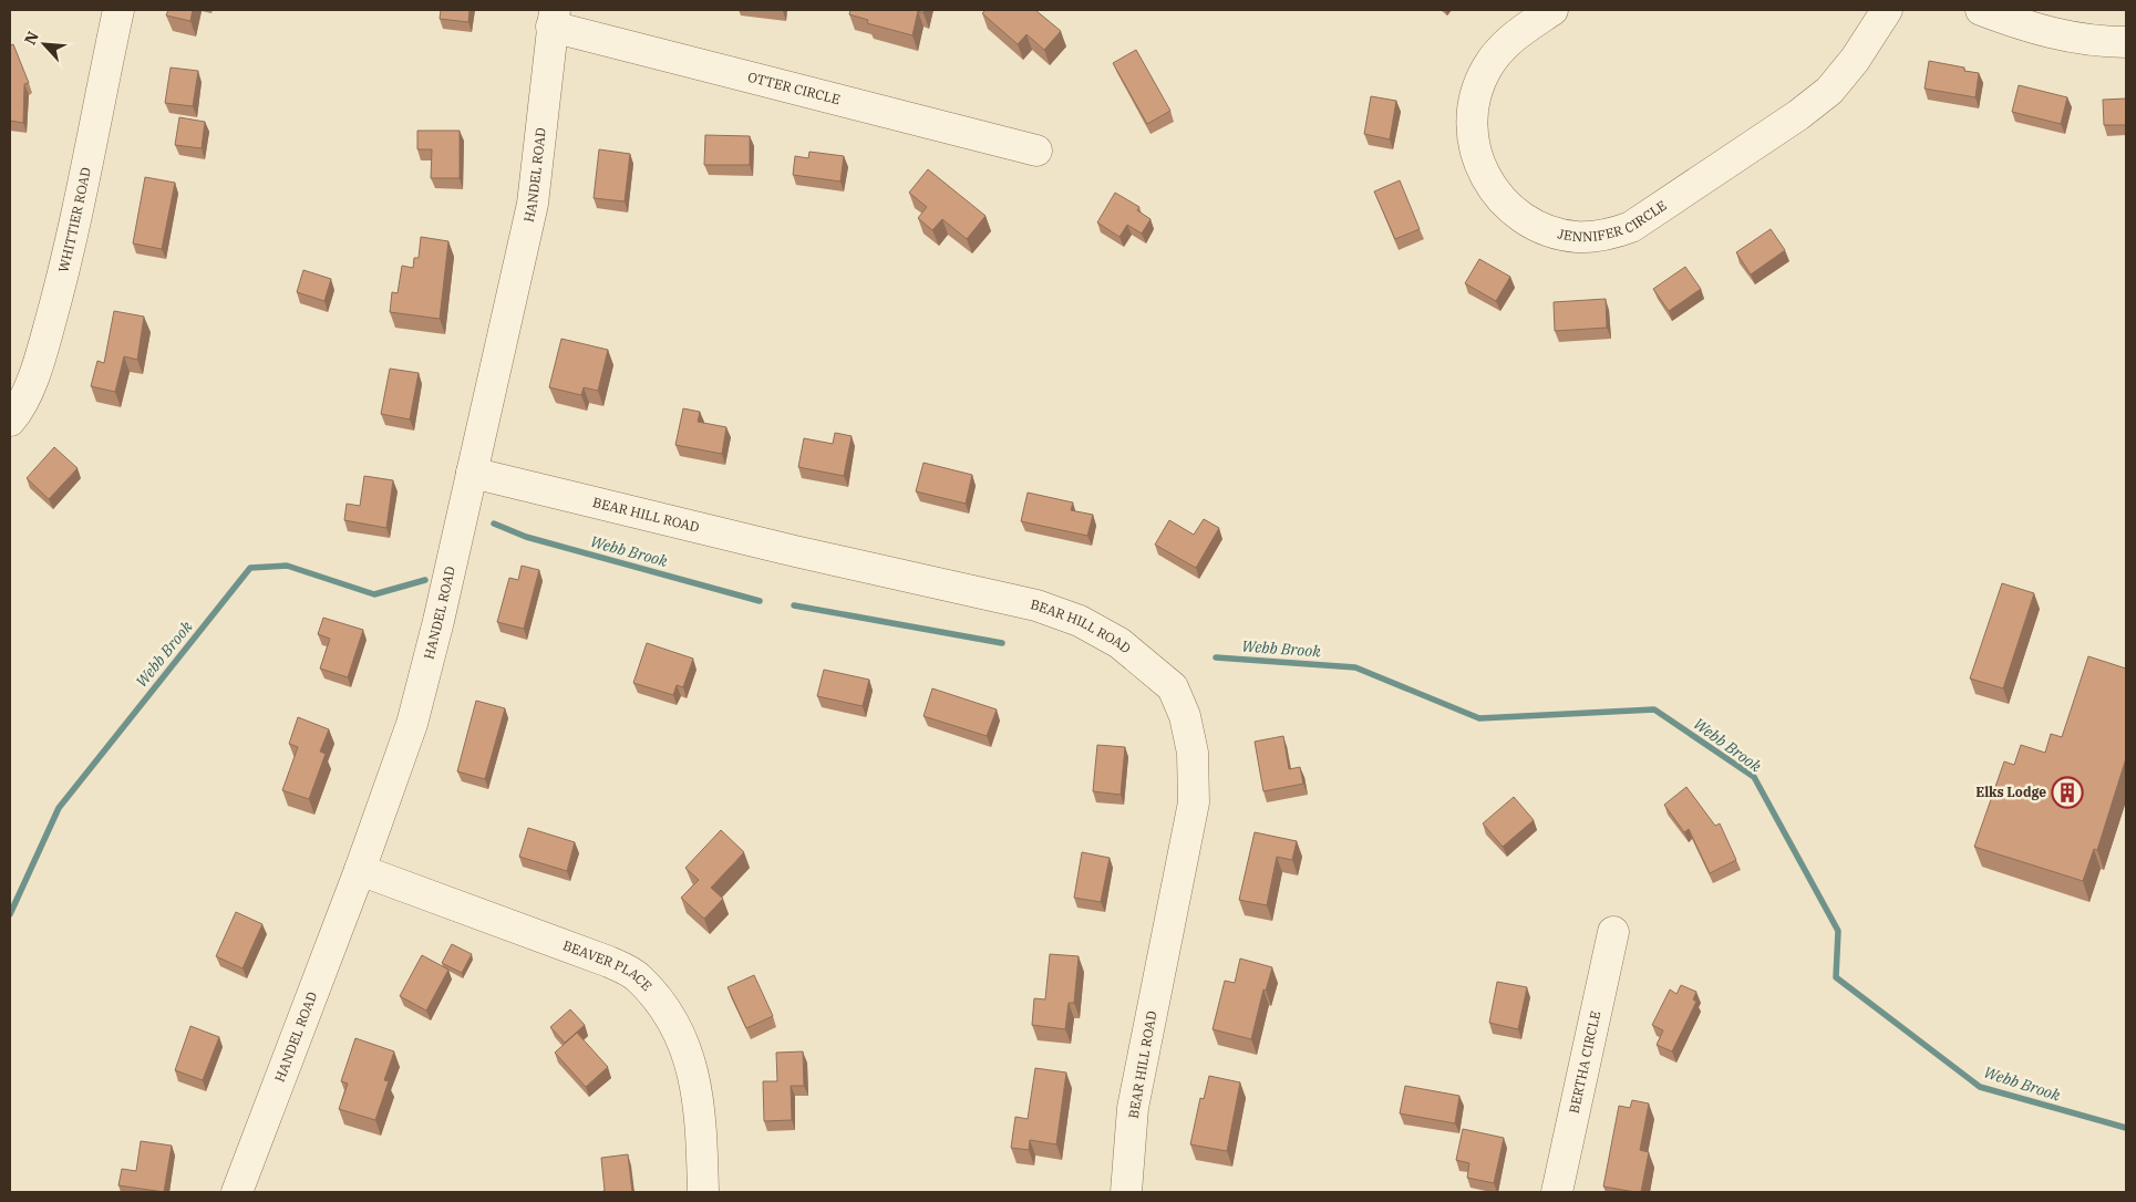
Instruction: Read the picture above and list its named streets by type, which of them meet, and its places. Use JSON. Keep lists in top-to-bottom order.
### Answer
{
  "streets": {
    "street": [
      "OTTER CIRCLE",
      "HANDEL ROAD",
      "JENNIFER CIRCLE",
      "WHITTIER ROAD",
      "BEAR HILL ROAD",
      "BEAVER PLACE",
      "BERTHA CIRCLE"
    ]
  },
  "crossings": [
    ["OTTER CIRCLE", "HANDEL ROAD"],
    ["HANDEL ROAD", "BEAR HILL ROAD"],
    ["HANDEL ROAD", "BEAVER PLACE"]
  ],
  "water": ["Webb Brook"],
  "places": {
    "building": ["Elks Lodge"]
  },
  "north": "top left"
}
